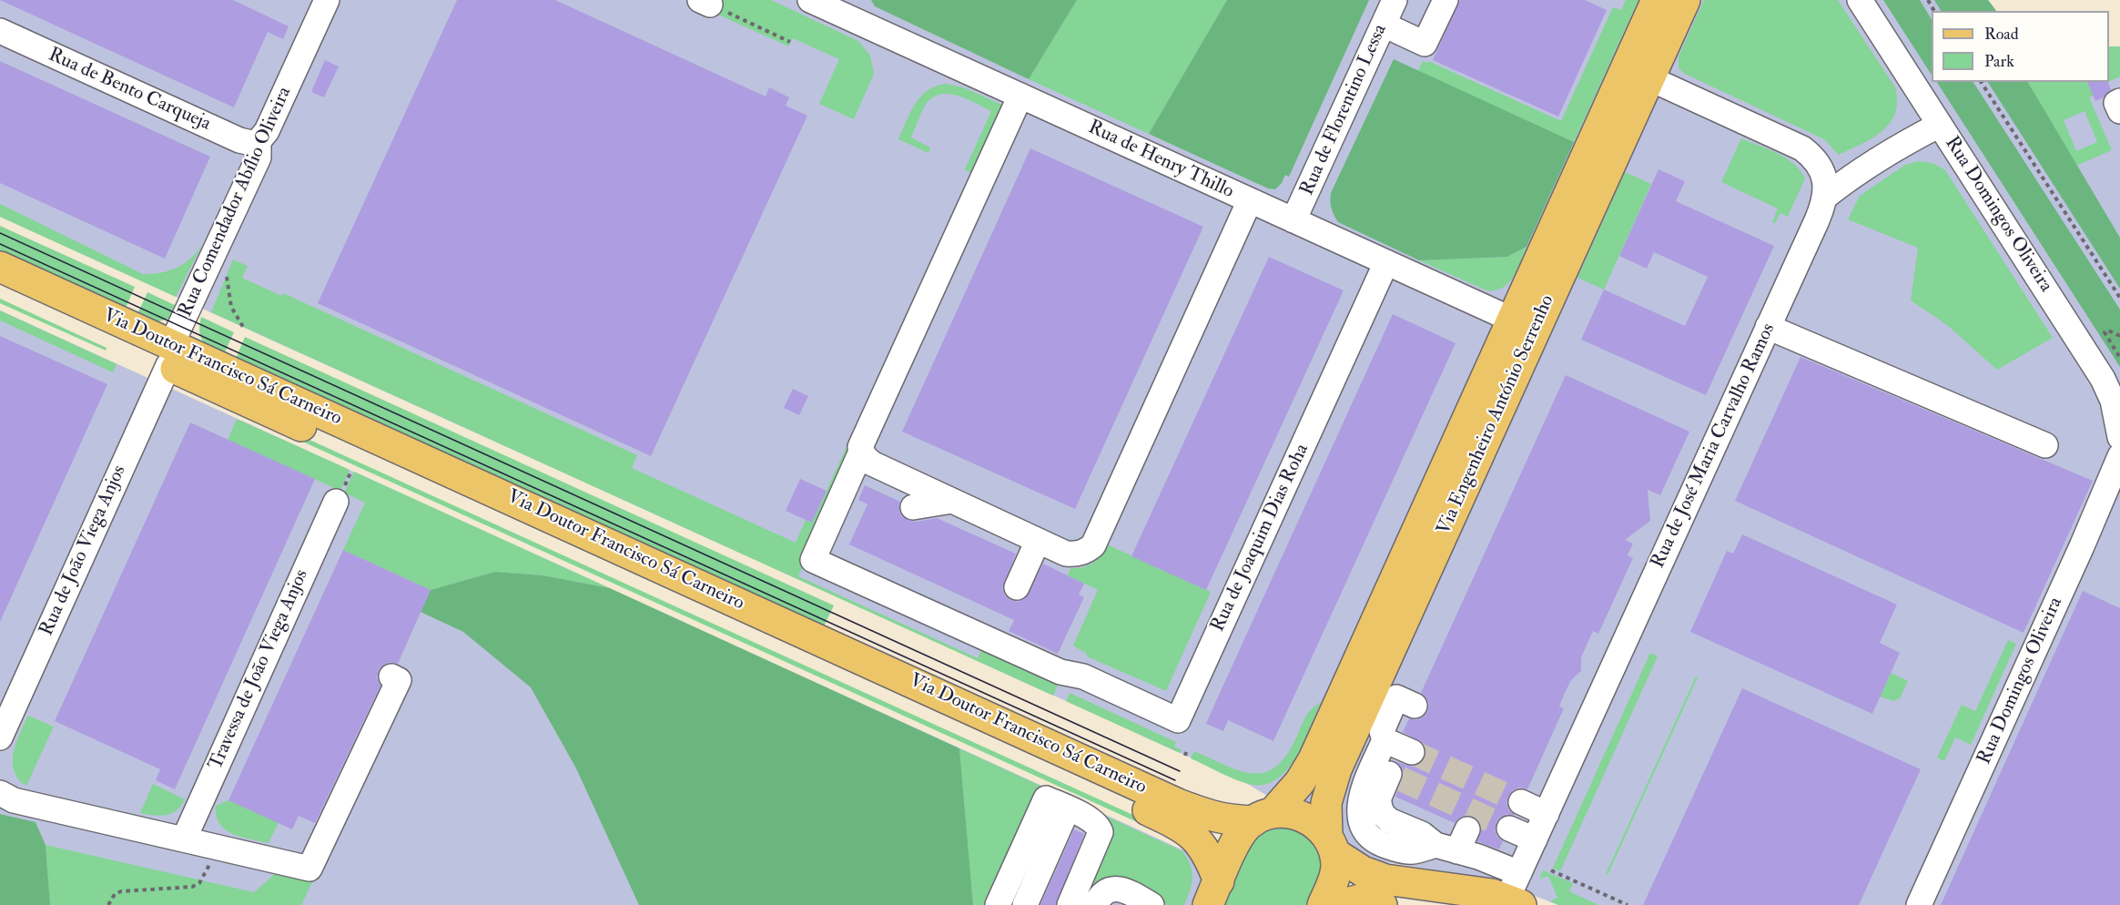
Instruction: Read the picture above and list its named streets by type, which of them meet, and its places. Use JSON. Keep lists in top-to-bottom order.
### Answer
{
  "streets": {
    "main road": ["Via Doutor Francisco Sá Carneiro", "Via Engenheiro António Serrenho"],
    "street": [
      "Rua de Bento Carqueja",
      "Rua de Florentino Lessa",
      "Rua de Henry Thillo",
      "Rua Comendador Abílio Oliveira",
      "Rua Domingos Oliveira",
      "Rua de José Maria Carvalho Ramos",
      "Rua de Joaquim Dias Roha",
      "Rua de João Viega Anjos",
      "Travessa de João Viega Anjos"
    ]
  },
  "crossings": [
    ["Rua de Bento Carqueja", "Rua Comendador Abílio Oliveira"],
    ["Rua de Florentino Lessa", "Rua de Henry Thillo"],
    ["Rua de Henry Thillo", "Via Engenheiro António Serrenho"],
    ["Rua de Henry Thillo", "Rua de Joaquim Dias Roha"],
    ["Rua Comendador Abílio Oliveira", "Via Doutor Francisco Sá Carneiro"],
    ["Rua Comendador Abílio Oliveira", "Rua de João Viega Anjos"],
    ["Via Doutor Francisco Sá Carneiro", "Via Engenheiro António Serrenho"],
    ["Via Doutor Francisco Sá Carneiro", "Rua de José Maria Carvalho Ramos"],
    ["Via Doutor Francisco Sá Carneiro", "Rua de João Viega Anjos"],
    ["Via Engenheiro António Serrenho", "Rua de José Maria Carvalho Ramos"]
  ],
  "legend": ["Road", "Park"]
}
